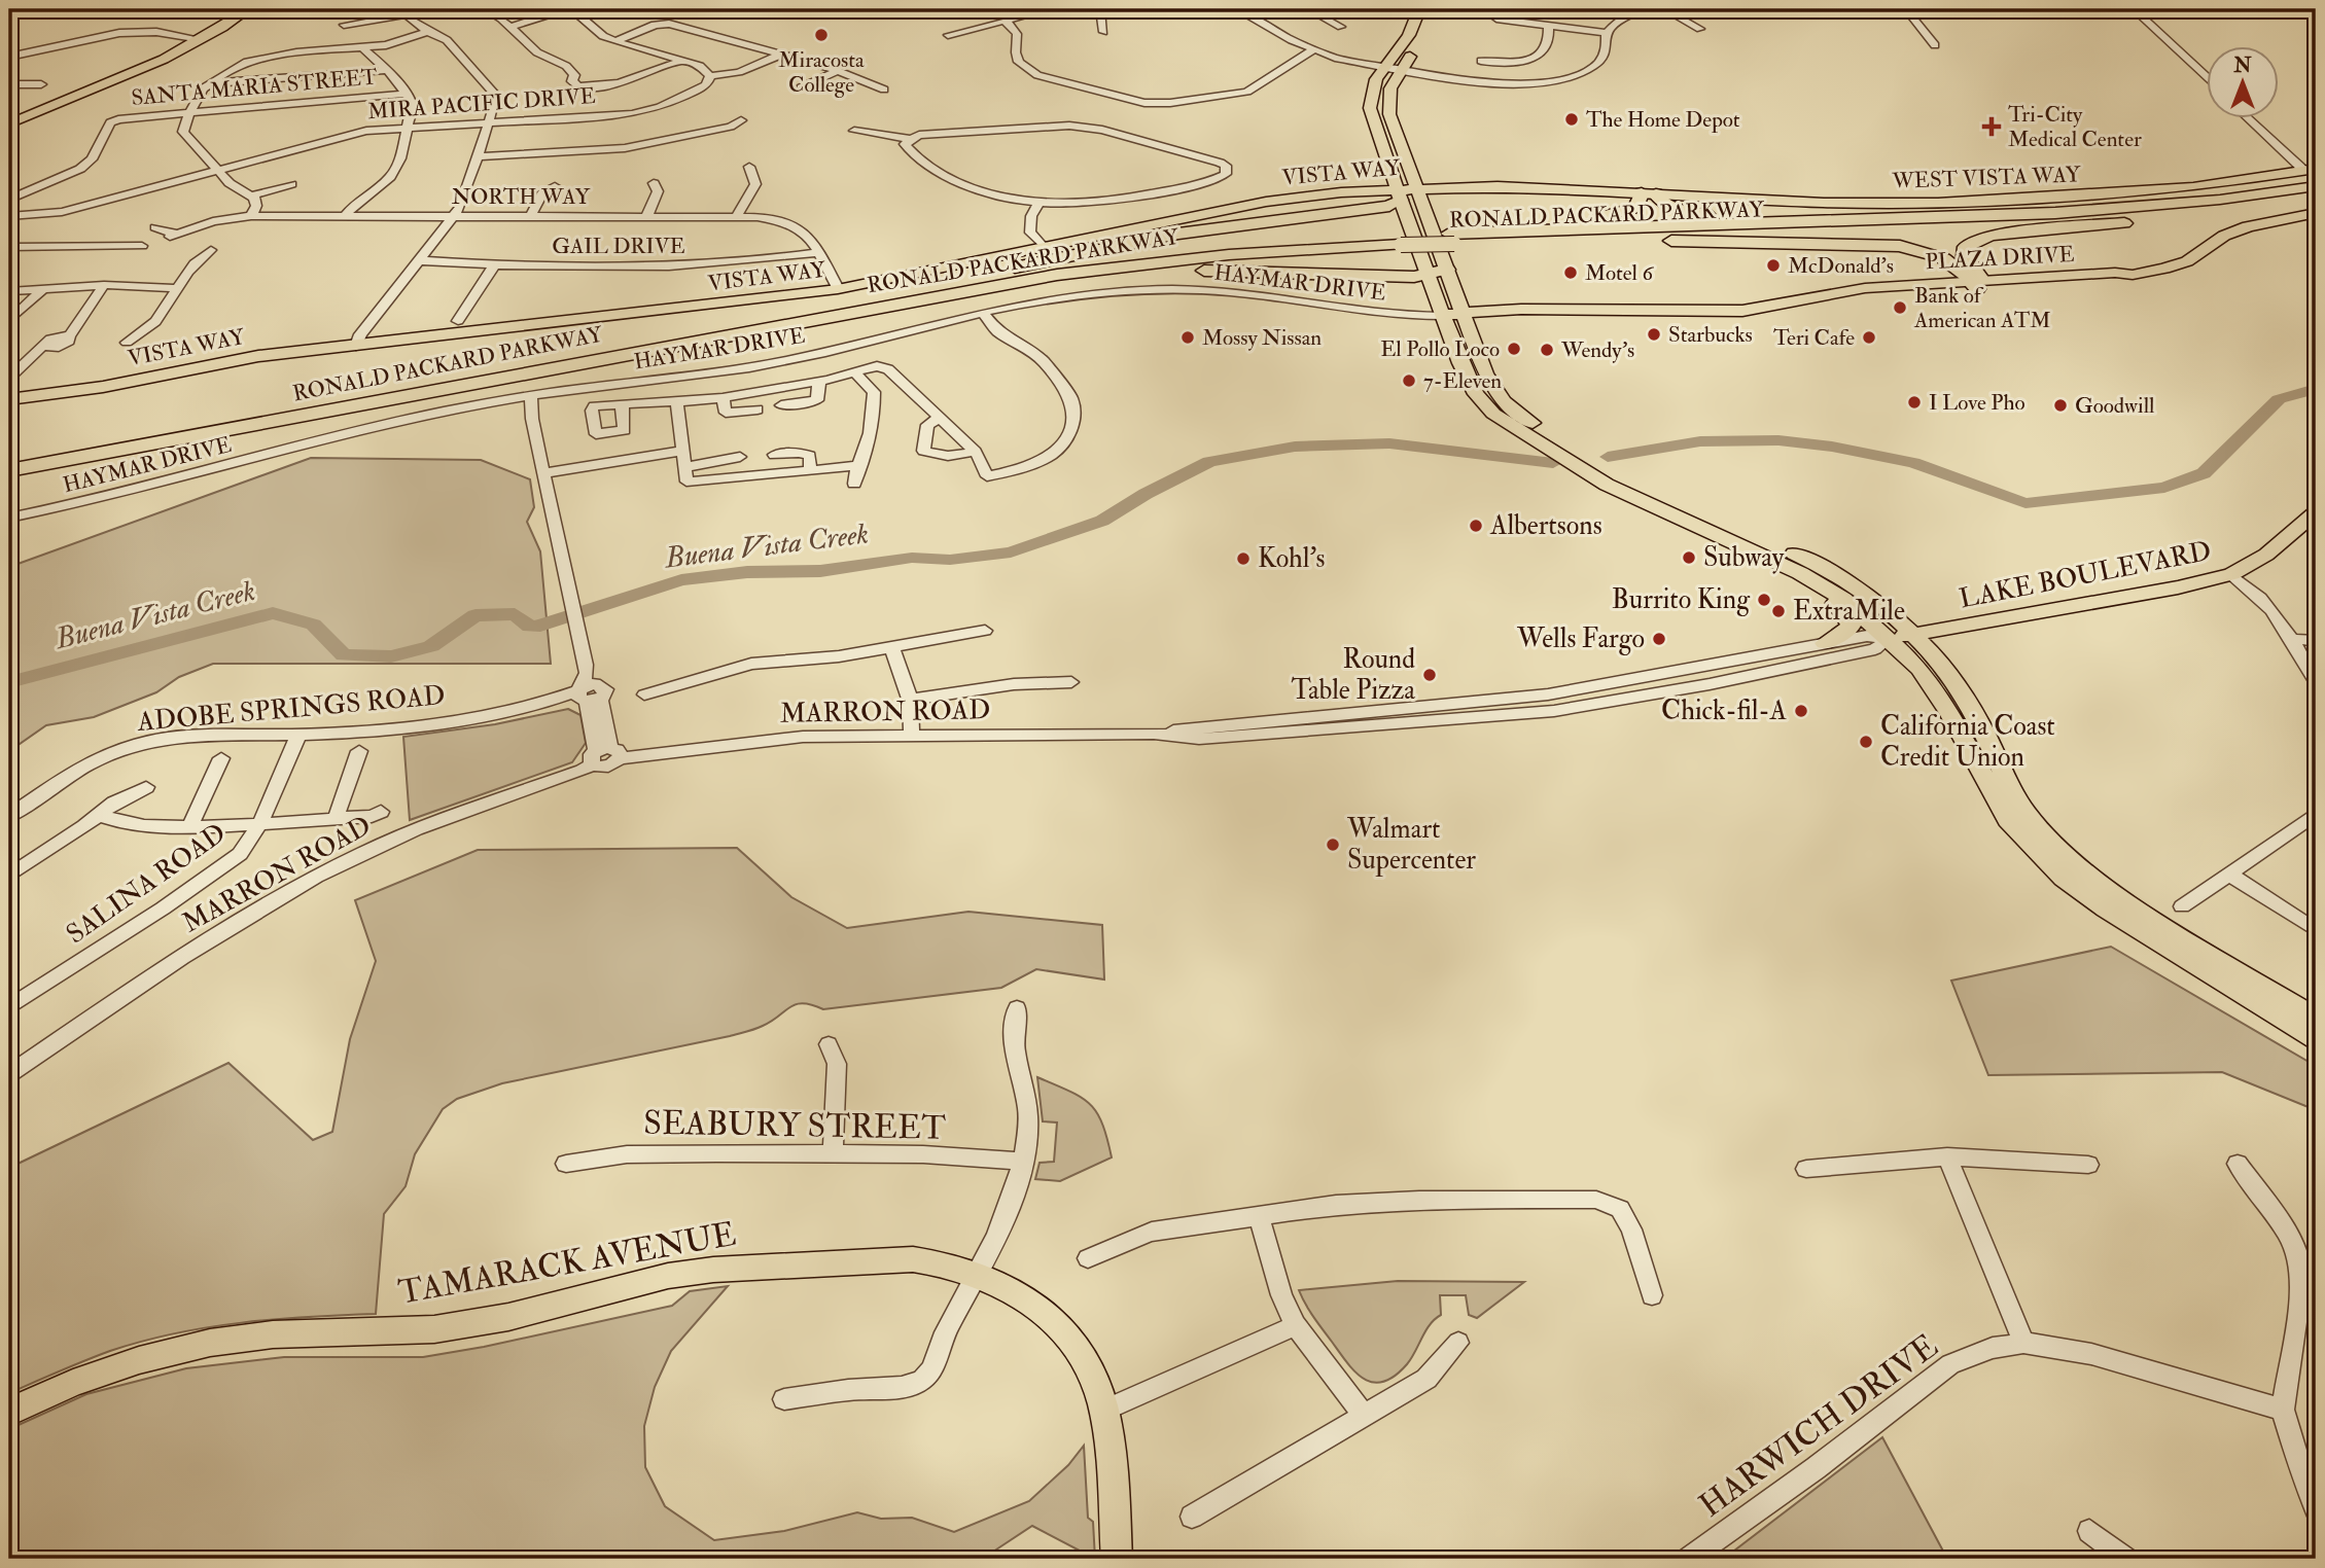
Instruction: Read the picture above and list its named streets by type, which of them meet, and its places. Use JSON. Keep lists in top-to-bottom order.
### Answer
{
  "streets": {
    "highway": ["RONALD PACKARD PARKWAY"],
    "main road": [
      "VISTA WAY",
      "WEST VISTA WAY",
      "PLAZA DRIVE",
      "LAKE BOULEVARD",
      "TAMARACK AVENUE"
    ],
    "street": [
      "SANTA MARIA STREET",
      "MIRA PACIFIC DRIVE",
      "NORTH WAY",
      "GAIL DRIVE",
      "HAYMAR DRIVE",
      "ADOBE SPRINGS ROAD",
      "MARRON ROAD",
      "SALINA ROAD",
      "SEABURY STREET",
      "HARWICH DRIVE"
    ]
  },
  "crossings": [
    ["VISTA WAY", "WEST VISTA WAY"],
    ["VISTA WAY", "NORTH WAY"],
    ["NORTH WAY", "GAIL DRIVE"],
    ["PLAZA DRIVE", "HAYMAR DRIVE"],
    ["LAKE BOULEVARD", "MARRON ROAD"],
    ["ADOBE SPRINGS ROAD", "SALINA ROAD"]
  ],
  "water": ["Buena Vista Creek"],
  "places": {
    "other": [
      "Miracosta College",
      "The Home Depot",
      "McDonald's",
      "Motel 6",
      "Bank of American ATM",
      "Starbucks",
      "Mossy Nissan",
      "Teri Cafe",
      "El Pollo Loco",
      "Wendy's",
      "7-Eleven",
      "I Love Pho",
      "Goodwill",
      "Albertsons",
      "Subway",
      "Kohl's",
      "Burrito King",
      "ExtraMile",
      "Wells Fargo",
      "Round Table Pizza",
      "Chick-fil-A",
      "California Coast Credit Union",
      "Walmart Supercenter"
    ],
    "health": ["Tri-City Medical Center"]
  },
  "north": "top"
}
